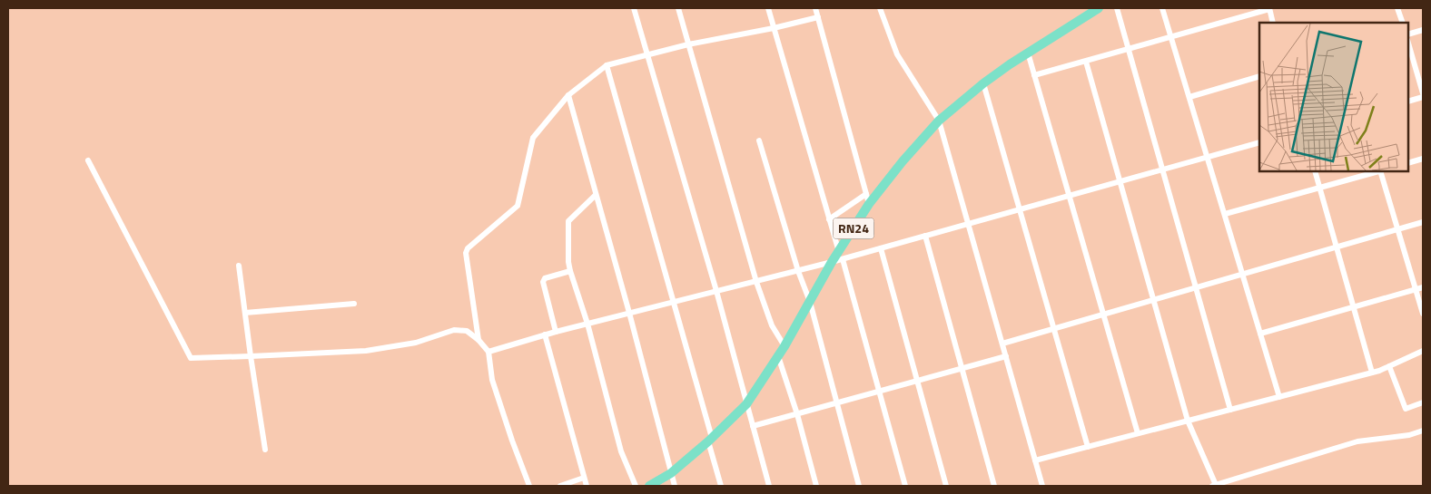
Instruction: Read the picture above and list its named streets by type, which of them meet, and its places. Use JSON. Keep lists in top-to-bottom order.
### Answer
{
  "streets": {
    "main road": ["RN24"]
  }
}
